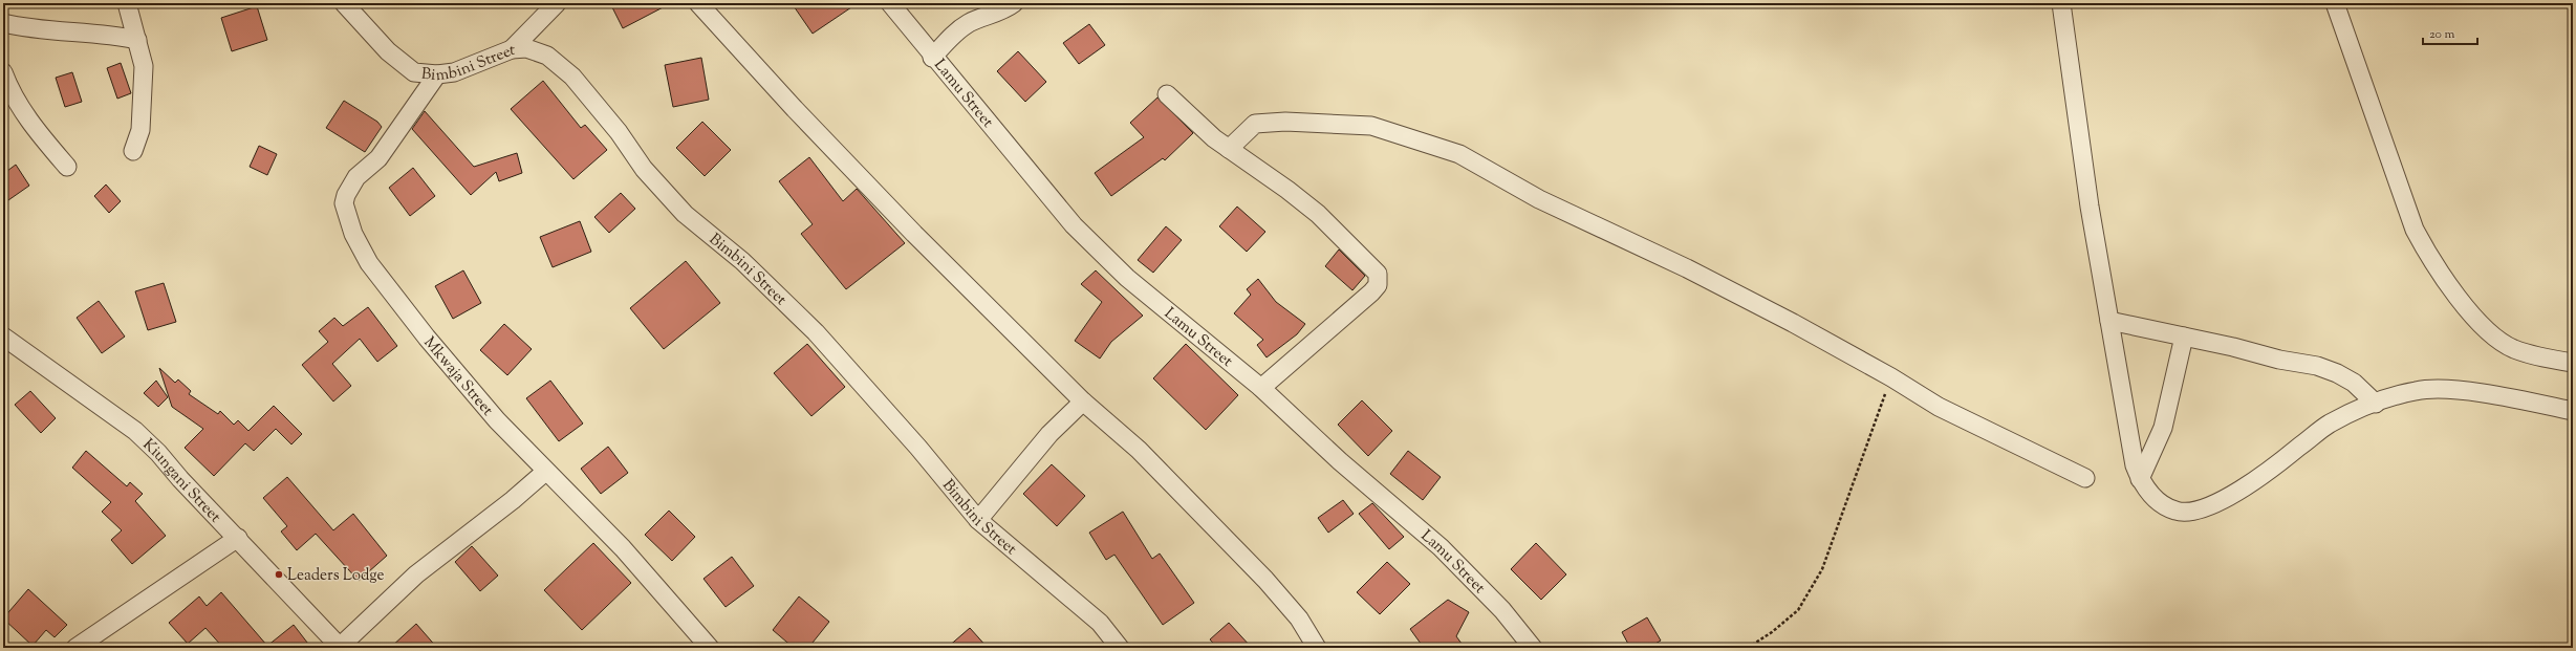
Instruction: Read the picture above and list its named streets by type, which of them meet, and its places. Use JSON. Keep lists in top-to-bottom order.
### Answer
{
  "streets": {
    "street": [
      "Bimbini Street",
      "Lamu Street",
      "Mkwaja Street",
      "Kiungani Street"
    ]
  },
  "crossings": [
    ["Bimbini Street", "Mkwaja Street"]
  ],
  "places": ["Leaders Lodge"],
  "scale_bar": "20 m"
}
